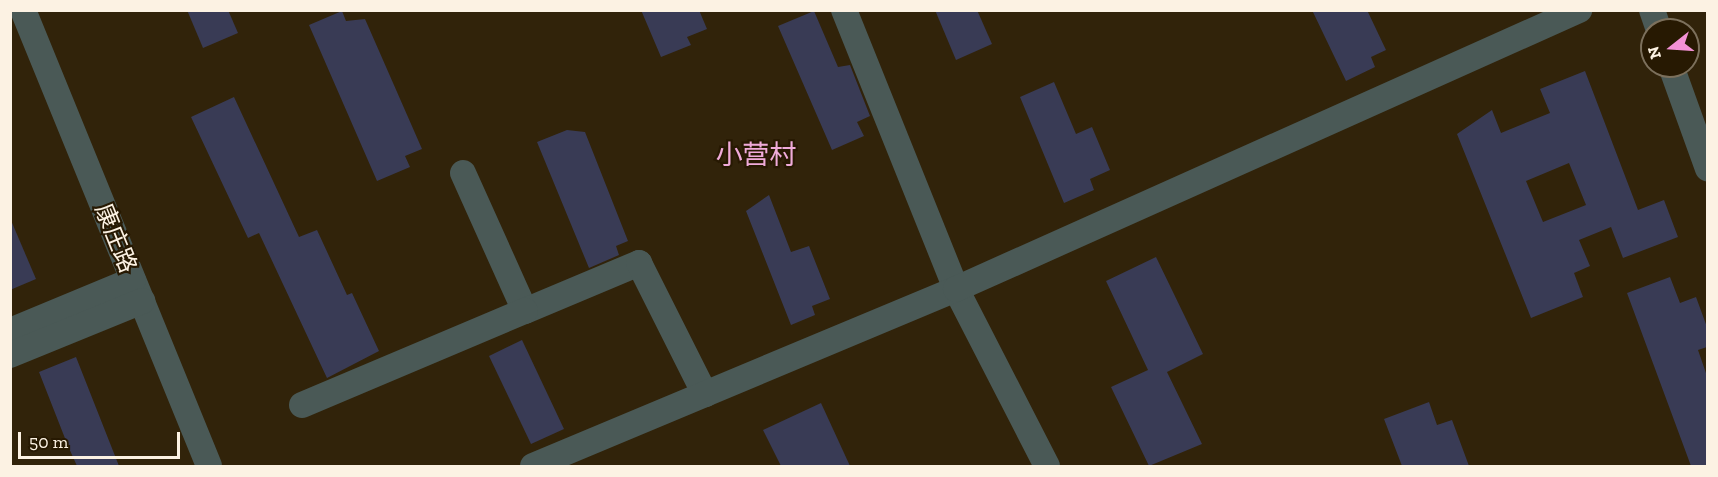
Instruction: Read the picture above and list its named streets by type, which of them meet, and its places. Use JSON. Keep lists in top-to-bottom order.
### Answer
{
  "streets": {
    "street": ["康庄路"]
  },
  "districts": ["小营村"],
  "scale_bar": "50 m",
  "north": "left"
}
